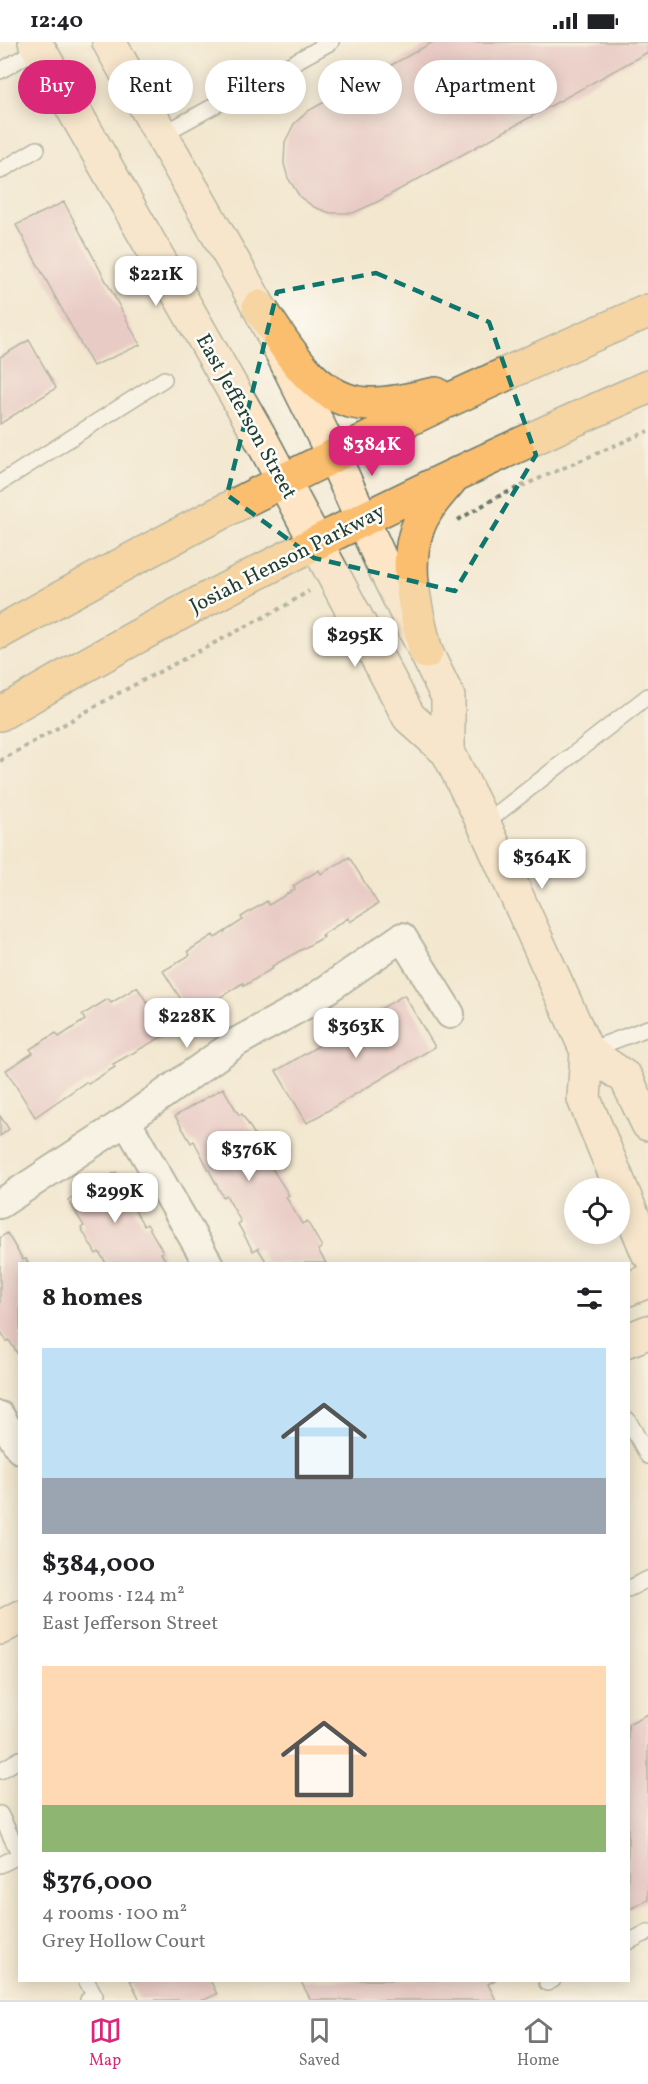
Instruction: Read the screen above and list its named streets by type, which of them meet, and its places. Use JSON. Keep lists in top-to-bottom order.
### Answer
{
  "streets": {
    "main road": ["Josiah Henson Parkway"],
    "street": ["East Jefferson Street"]
  },
  "crossings": [
    ["East Jefferson Street", "Josiah Henson Parkway"]
  ],
  "page": {
    "status": "12:40",
    "chip": [
      "Buy",
      "Rent",
      "Filters",
      "New",
      "Apartment"
    ],
    "price": [
      "$221K",
      "$384K",
      "$295K",
      "$364K",
      "$228K",
      "$363K",
      "$376K",
      "$299K"
    ],
    "heading": "8 homes",
    "list": [
      {
        "name": "$384,000",
        "note": "4 rooms · 124 m² · East Jefferson Street"
      },
      {
        "name": "$376,000",
        "note": "4 rooms · 100 m² · Grey Hollow Court"
      }
    ],
    "tabs": ["Map", "Saved", "Home"]
  }
}
